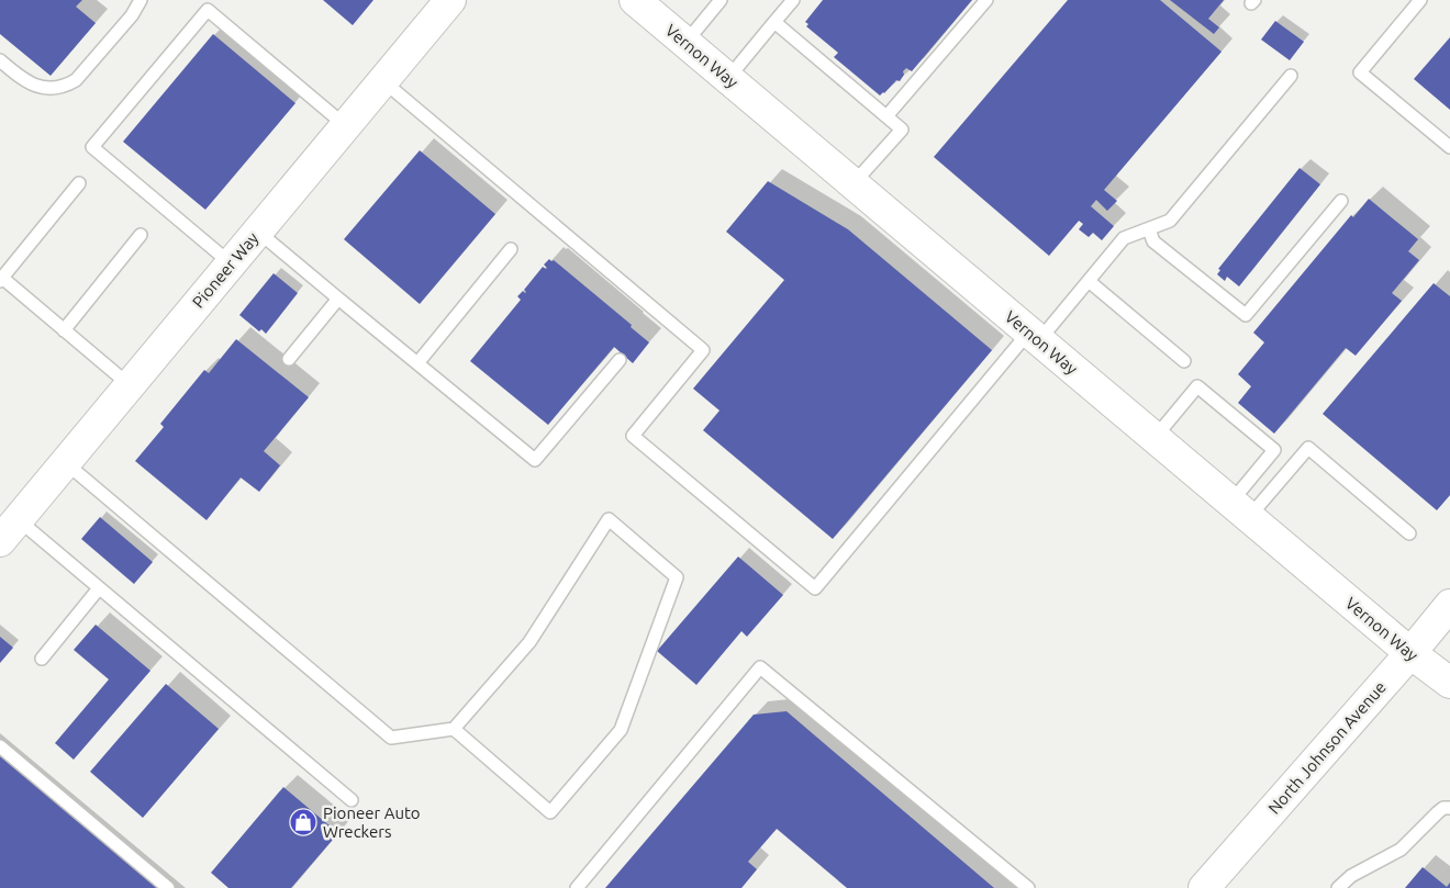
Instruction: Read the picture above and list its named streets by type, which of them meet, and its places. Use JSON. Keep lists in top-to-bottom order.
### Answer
{
  "streets": {
    "main road": ["Vernon Way", "Pioneer Way", "North Johnson Avenue"]
  },
  "crossings": [
    ["Vernon Way", "North Johnson Avenue"]
  ],
  "places": {
    "shop": ["Pioneer Auto Wreckers"]
  }
}
